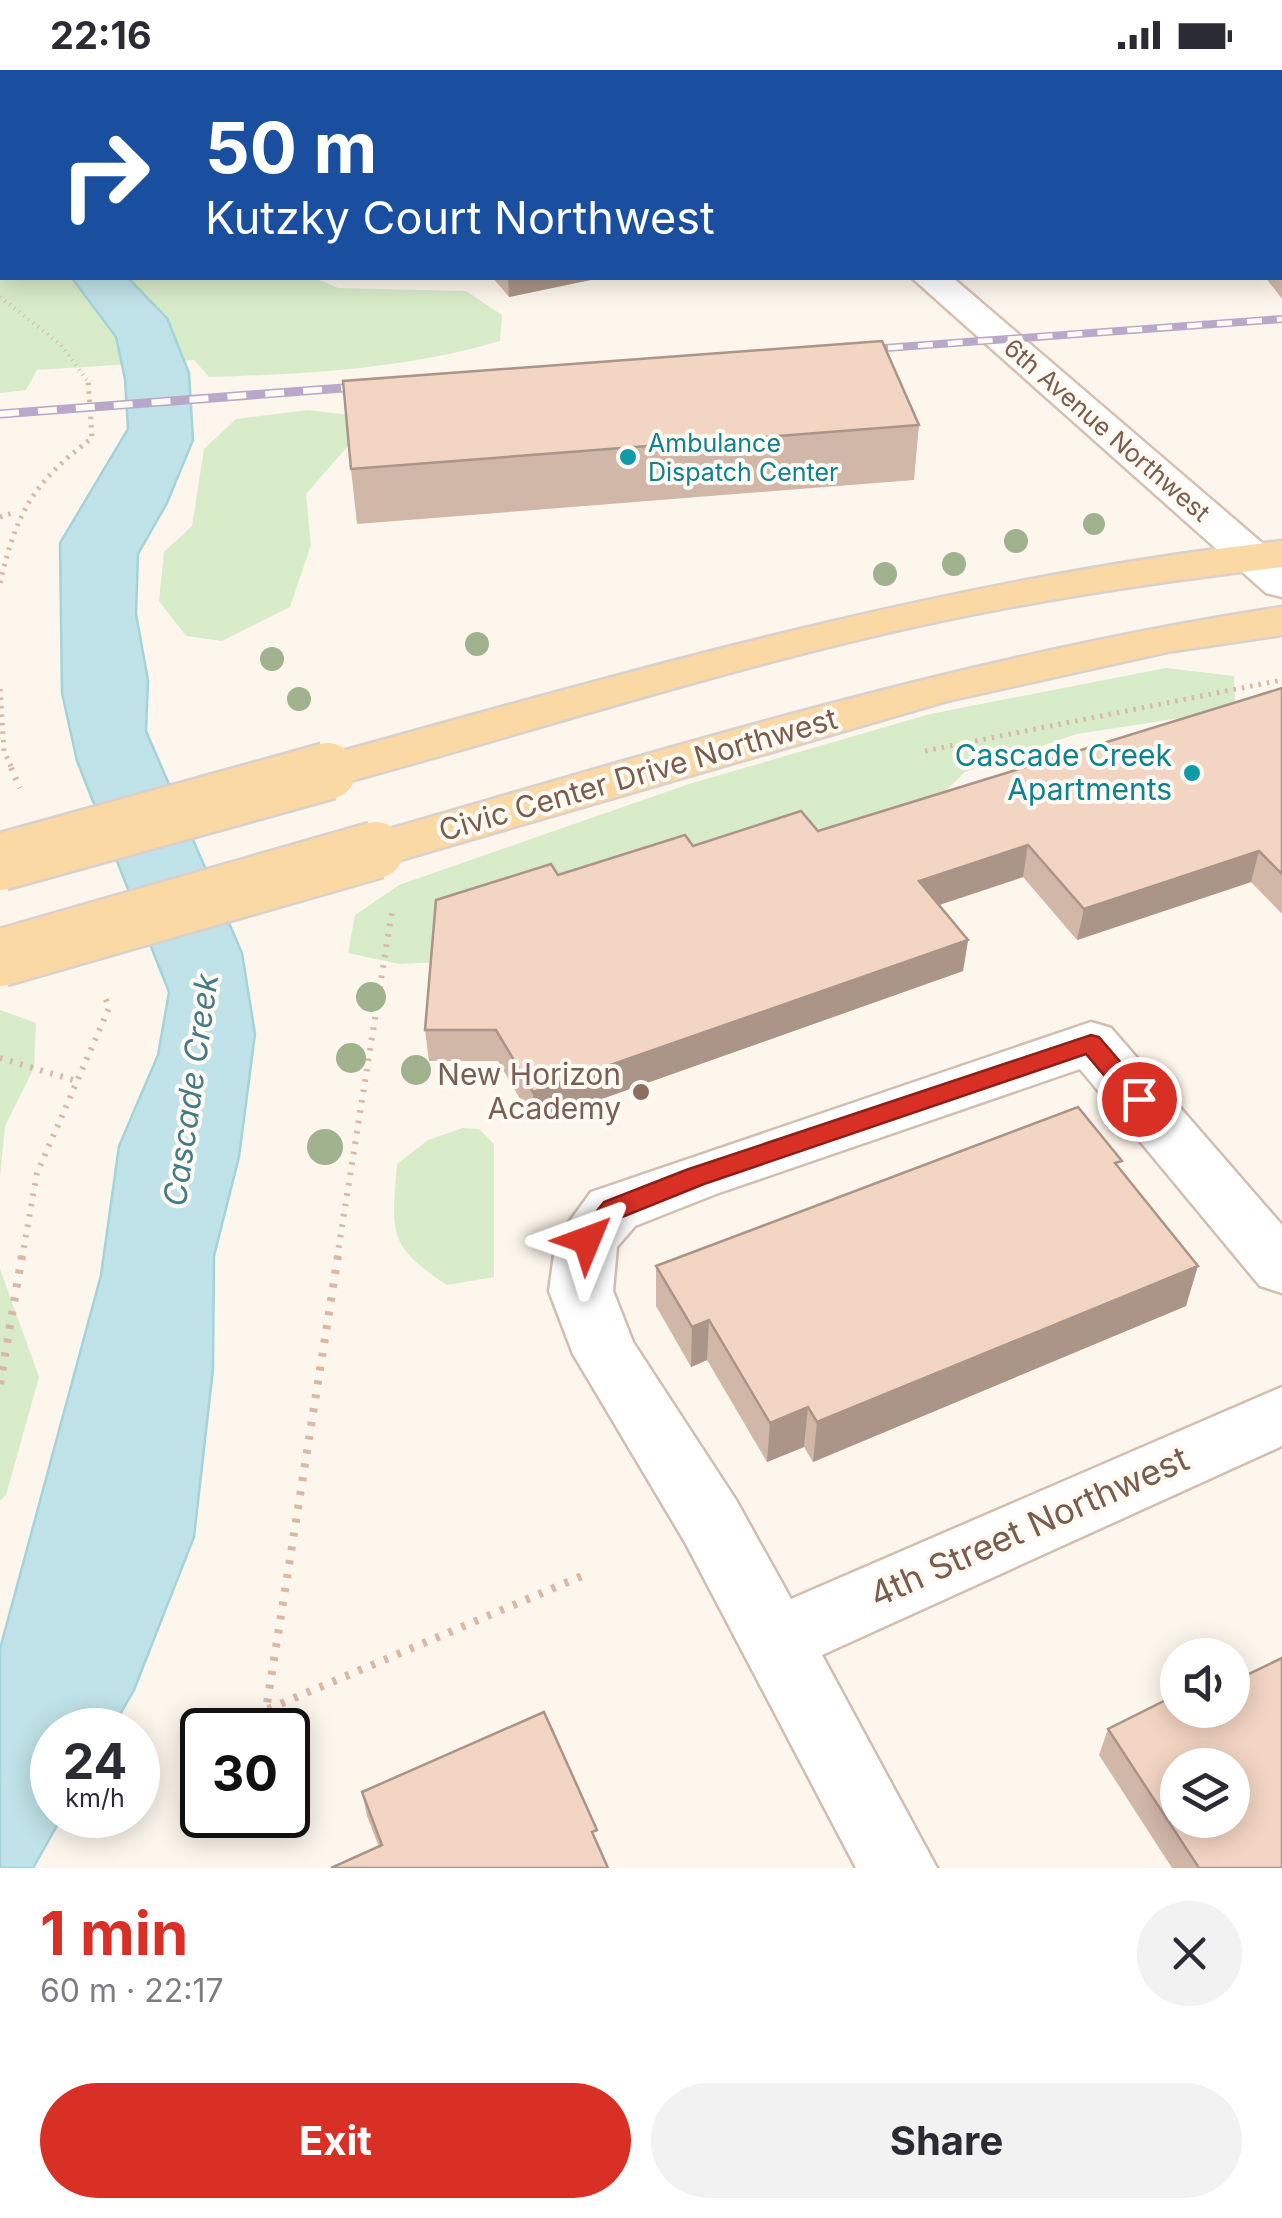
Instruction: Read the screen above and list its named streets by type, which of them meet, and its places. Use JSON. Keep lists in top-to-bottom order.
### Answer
{
  "streets": {
    "main road": ["Civic Center Drive Northwest"],
    "street": ["6th Avenue Northwest", "4th Street Northwest"]
  },
  "water": ["Cascade Creek"],
  "places": ["Ambulance Dispatch Center", "Cascade Creek Apartments", "New Horizon Academy"],
  "page": {
    "status": "22:16",
    "turn": ["50 m", "Kutzky Court Northwest"],
    "speed": "24 km/h",
    "limit": "30",
    "heading": ["1 min", "60 m · 22:17"],
    "buttons": ["Exit", "Share"]
  }
}
